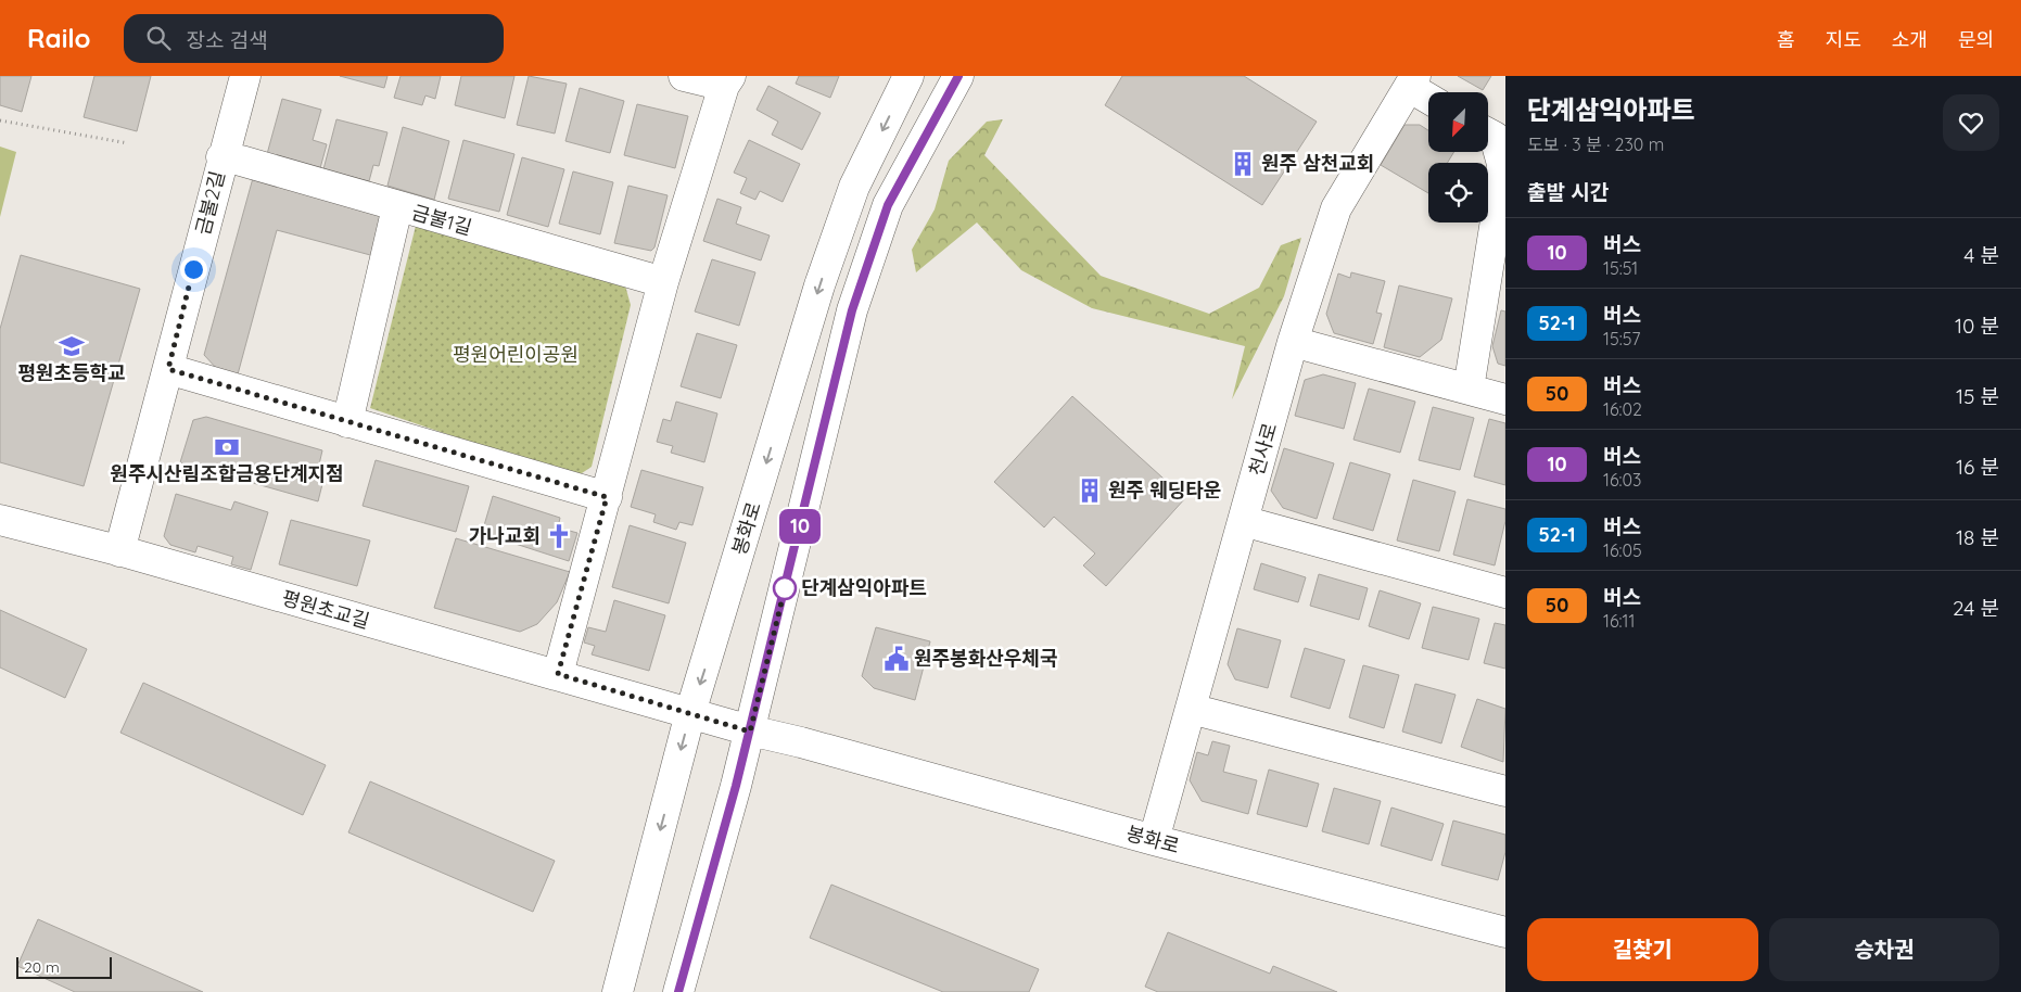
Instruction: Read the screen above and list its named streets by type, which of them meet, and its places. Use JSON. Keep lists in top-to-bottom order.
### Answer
{
  "streets": {
    "street": [
      "금불2길",
      "금불1길",
      "천사로",
      "봉화로",
      "평원초교길"
    ]
  },
  "crossings": [
    ["금불2길", "금불1길"],
    ["금불2길", "평원초교길"],
    ["천사로", "봉화로"],
    ["봉화로", "평원초교길"]
  ],
  "parks": ["평원어린이공원"],
  "places": {
    "building": ["원주 삼천교회", "원주 웨딩타운"],
    "school or university": ["평원초등학교"],
    "bank": ["원주시산림조합금용단계지점"],
    "church": ["가나교회"],
    "other": ["단계삼익아파트"],
    "public building": ["원주봉화산우체국"]
  },
  "lines": ["bus line 10"],
  "scale_bar": "20 m",
  "north": "bottom left",
  "page": {
    "header": "Railo",
    "search": "장소 검색",
    "nav": [
      "홈",
      "지도",
      "소개",
      "문의"
    ],
    "on_map": "10",
    "heading": [
      ["단계삼익아파트", "도보 · 3 분 · 230 m"],
      "출발 시간"
    ],
    "list": [
      {
        "mark": "10",
        "name": "버스",
        "note": "15:51",
        "value": "4 분"
      },
      {
        "mark": "52-1",
        "name": "버스",
        "note": "15:57",
        "value": "10 분"
      },
      {
        "mark": "50",
        "name": "버스",
        "note": "16:02",
        "value": "15 분"
      },
      {
        "mark": "10",
        "name": "버스",
        "note": "16:03",
        "value": "16 분"
      },
      {
        "mark": "52-1",
        "name": "버스",
        "note": "16:05",
        "value": "18 분"
      },
      {
        "mark": "50",
        "name": "버스",
        "note": "16:11",
        "value": "24 분"
      }
    ],
    "buttons": ["길찾기", "승차권"],
    "scale": "20 m"
  }
}
